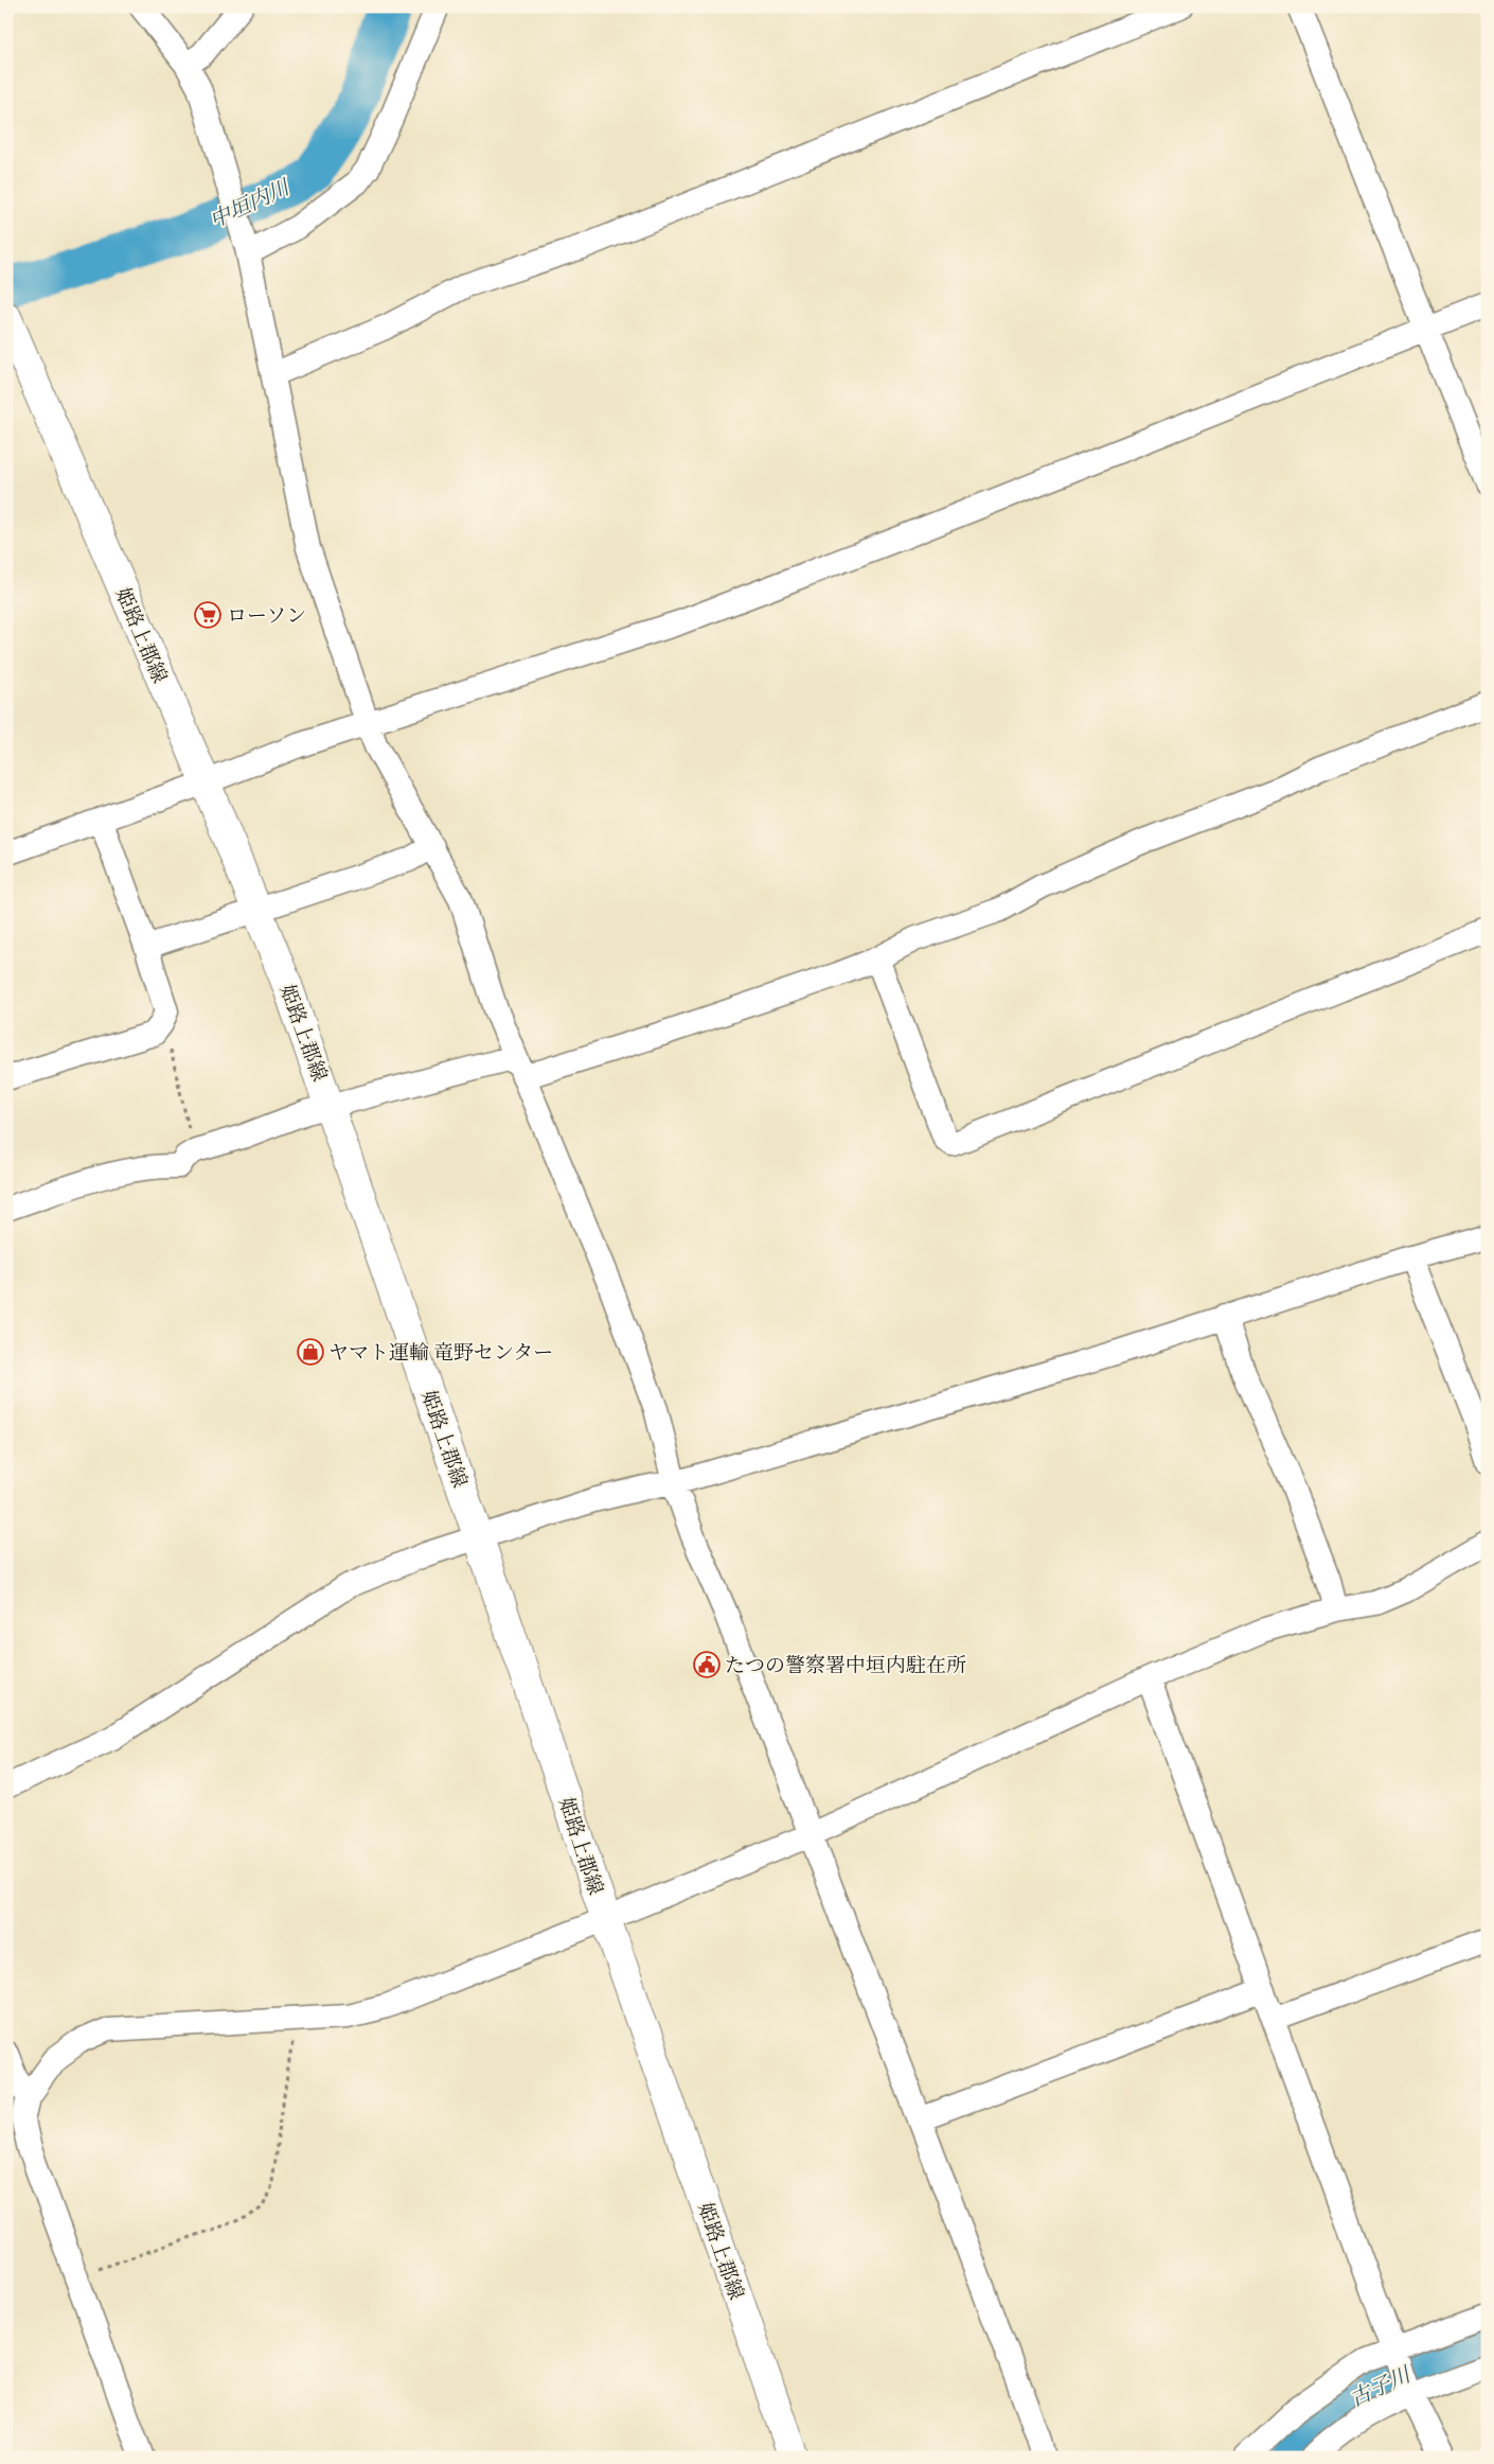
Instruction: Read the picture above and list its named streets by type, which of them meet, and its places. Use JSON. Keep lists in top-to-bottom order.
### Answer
{
  "streets": {
    "main road": ["姫路上郡線"]
  },
  "water": ["中垣内川", "古子川"],
  "places": {
    "supermarket": ["ローソン"],
    "shop": ["ヤマト運輸 竜野センター"],
    "public building": ["たつの警察署中垣内駐在所"]
  }
}
